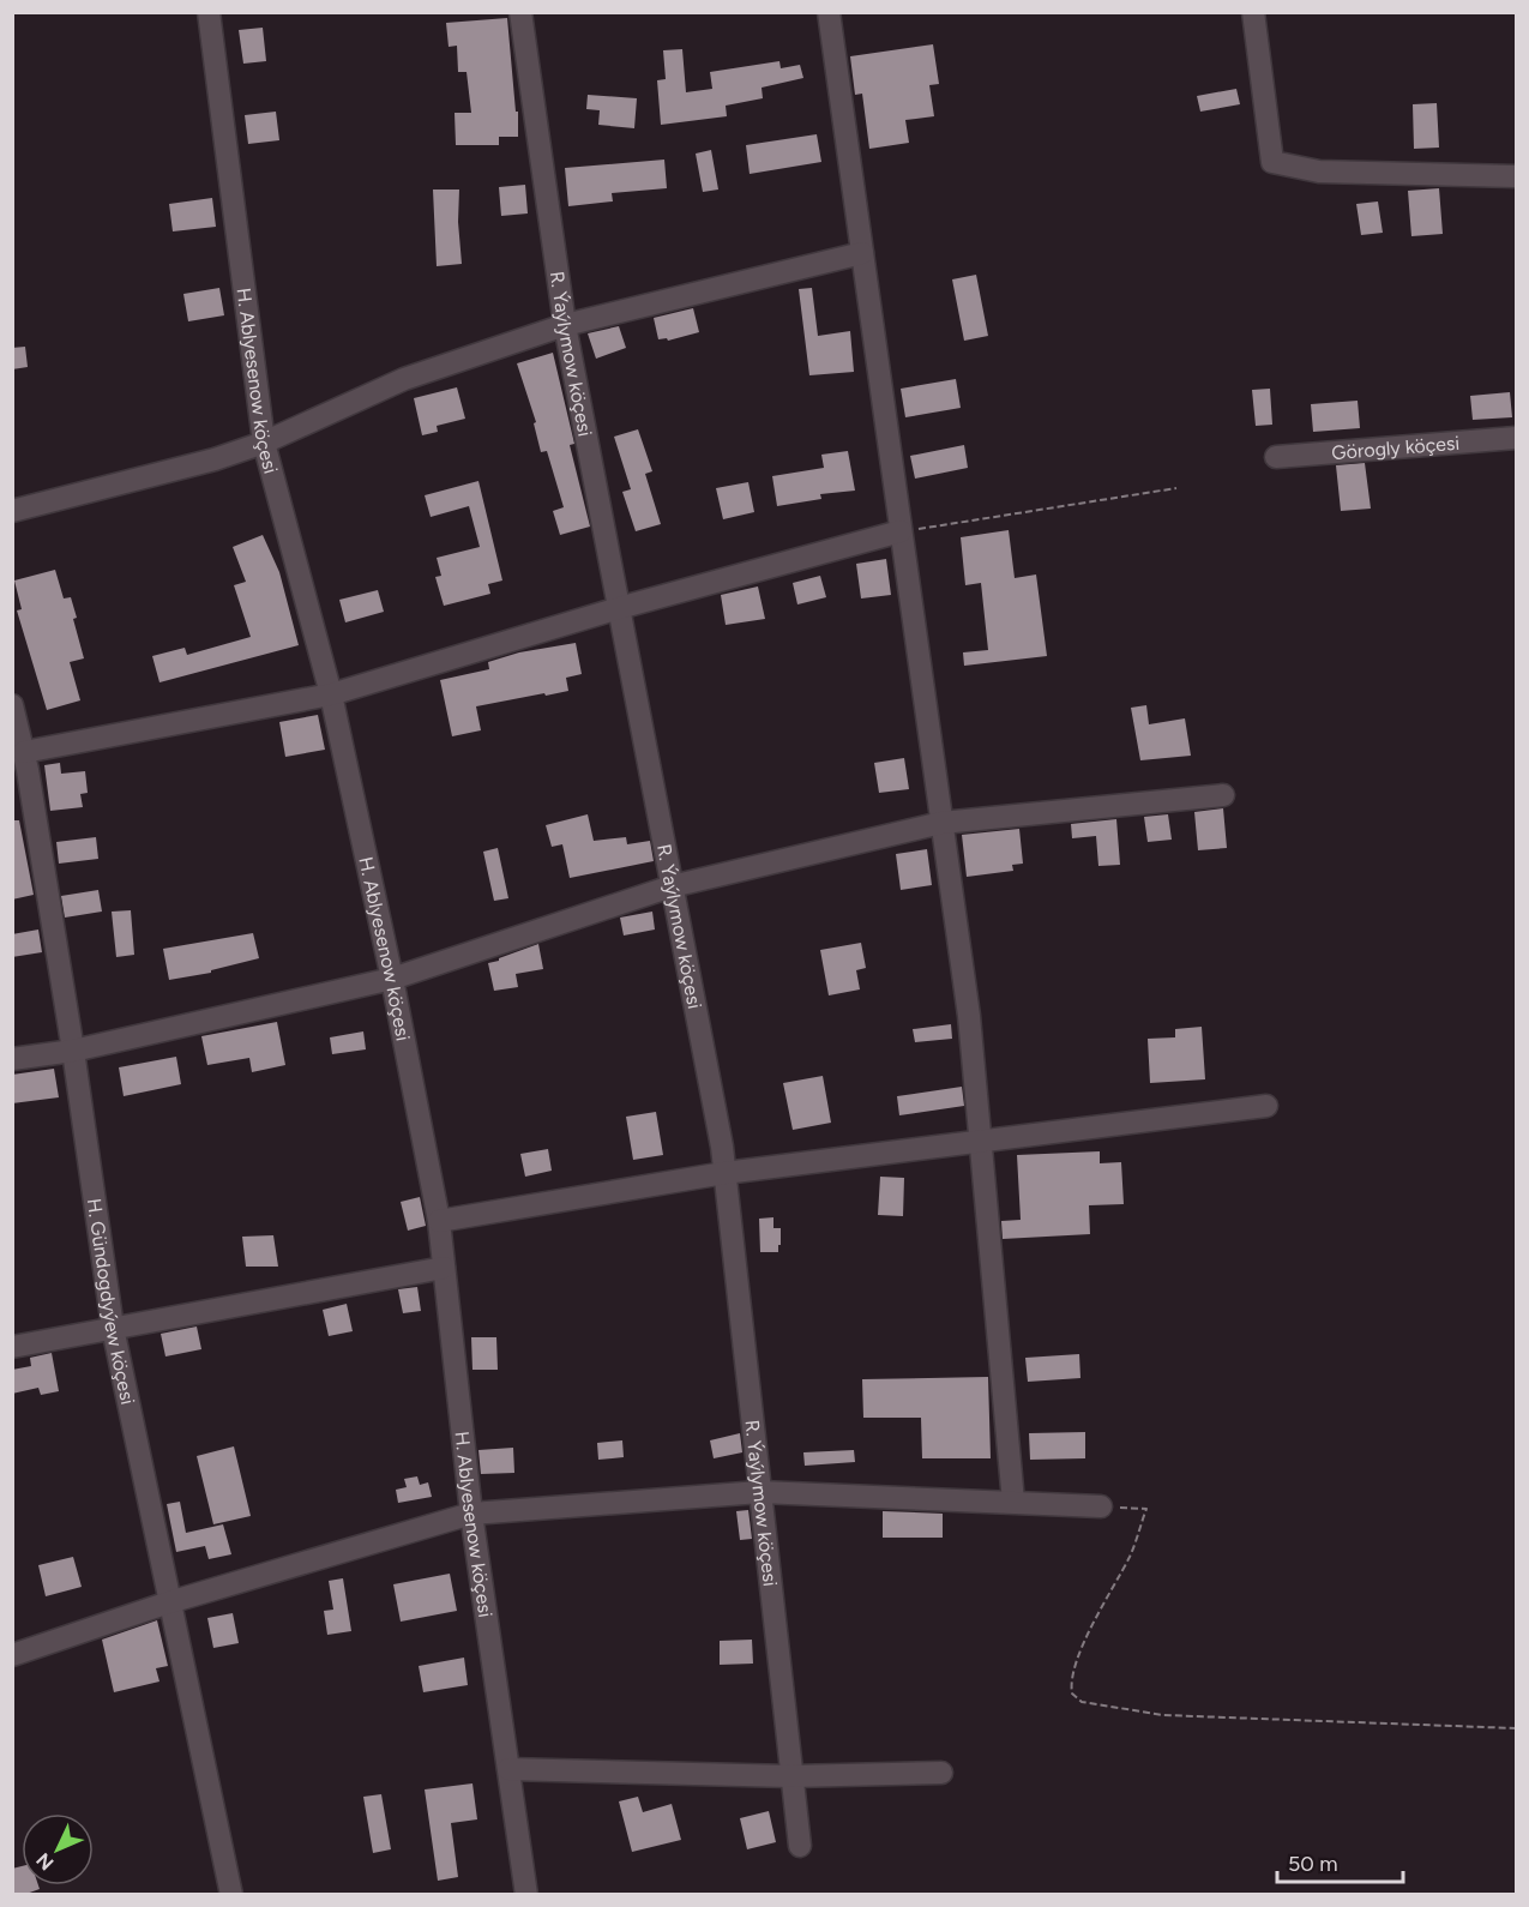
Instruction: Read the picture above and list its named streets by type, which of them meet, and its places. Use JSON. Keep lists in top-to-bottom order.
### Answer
{
  "streets": {
    "street": [
      "R. Ýaýlymow köçesi",
      "H. Ablyesenow köçesi",
      "Görogly köçesi",
      "H. Gündogdyýew köçesi"
    ]
  },
  "scale_bar": "50 m",
  "north": "bottom left"
}
